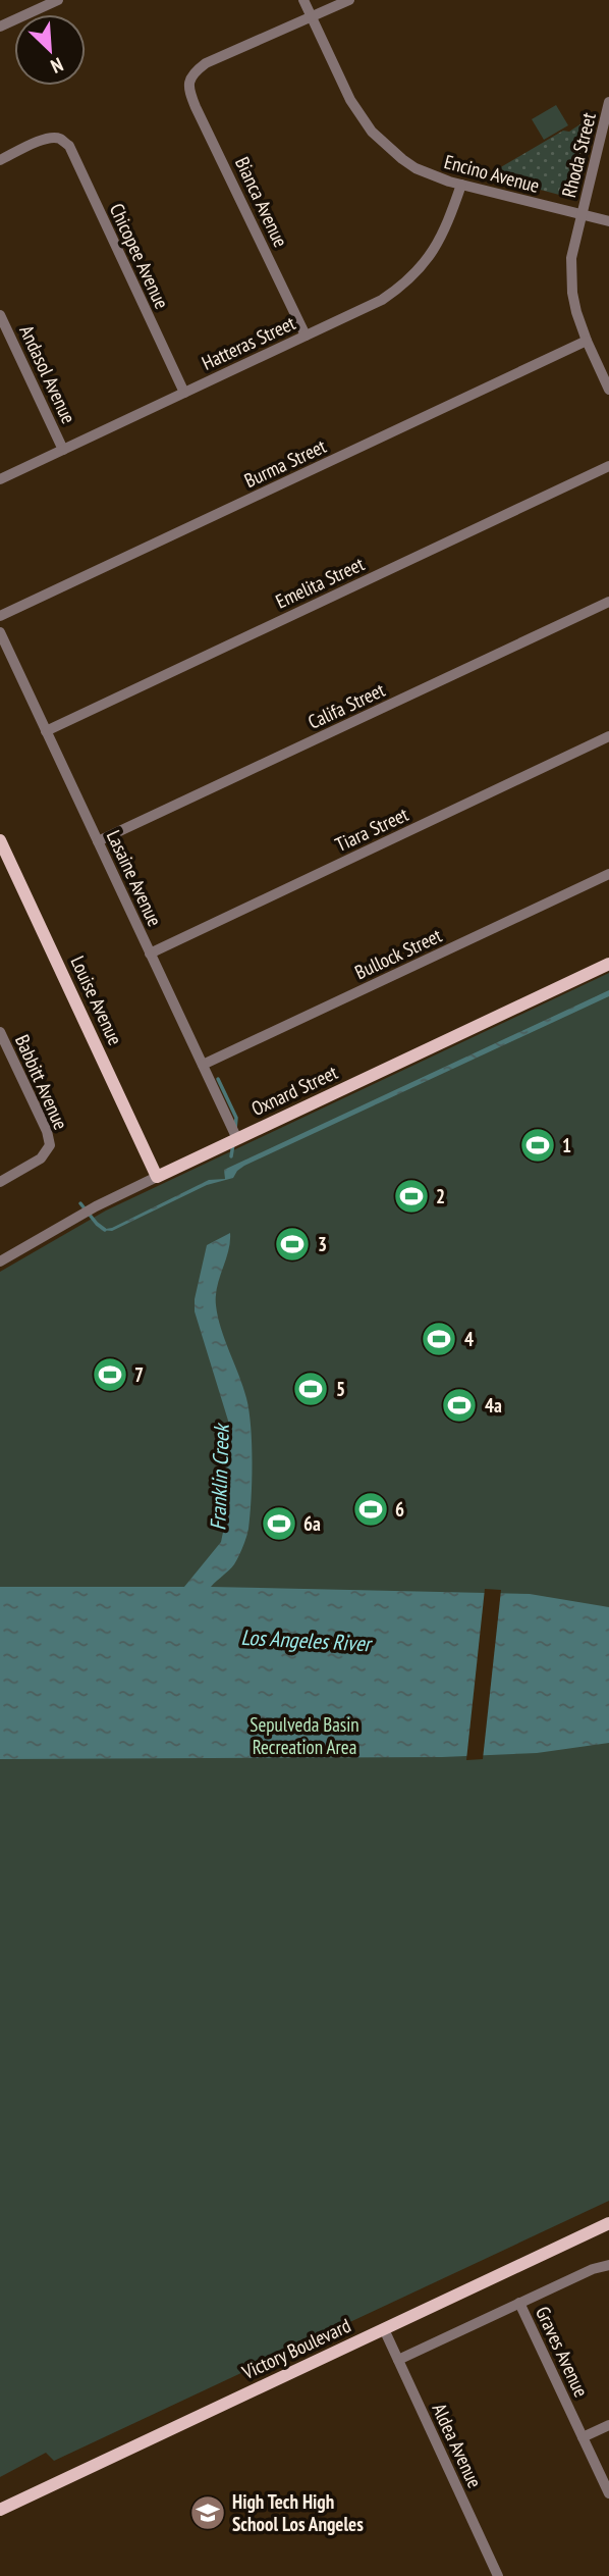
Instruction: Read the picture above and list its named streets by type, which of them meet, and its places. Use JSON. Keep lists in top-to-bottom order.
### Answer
{
  "streets": {
    "main road": ["Louise Avenue", "Oxnard Street", "Victory Boulevard"],
    "street": [
      "Rhoda Street",
      "Encino Avenue",
      "Bianca Avenue",
      "Chicopee Avenue",
      "Hatteras Street",
      "Andasol Avenue",
      "Burma Street",
      "Emelita Street",
      "Califa Street",
      "Tiara Street",
      "Lasaine Avenue",
      "Bullock Street",
      "Babbitt Avenue",
      "Graves Avenue",
      "Aldea Avenue"
    ]
  },
  "crossings": [
    ["Rhoda Street", "Encino Avenue"],
    ["Encino Avenue", "Bianca Avenue"],
    ["Encino Avenue", "Hatteras Street"],
    ["Bianca Avenue", "Hatteras Street"],
    ["Chicopee Avenue", "Hatteras Street"],
    ["Hatteras Street", "Andasol Avenue"],
    ["Emelita Street", "Lasaine Avenue"],
    ["Califa Street", "Lasaine Avenue"],
    ["Tiara Street", "Lasaine Avenue"],
    ["Lasaine Avenue", "Bullock Street"],
    ["Lasaine Avenue", "Oxnard Street"],
    ["Louise Avenue", "Oxnard Street"],
    ["Victory Boulevard", "Aldea Avenue"]
  ],
  "water": ["Franklin Creek", "Los Angeles River"],
  "parks": ["Sepulveda Basin Recreation Area"],
  "places": {
    "sports": [
      "1",
      "2",
      "3",
      "4",
      "7",
      "5",
      "4a",
      "6",
      "6a"
    ],
    "school or university": ["High Tech High School Los Angeles"]
  },
  "north": "bottom right"
}
